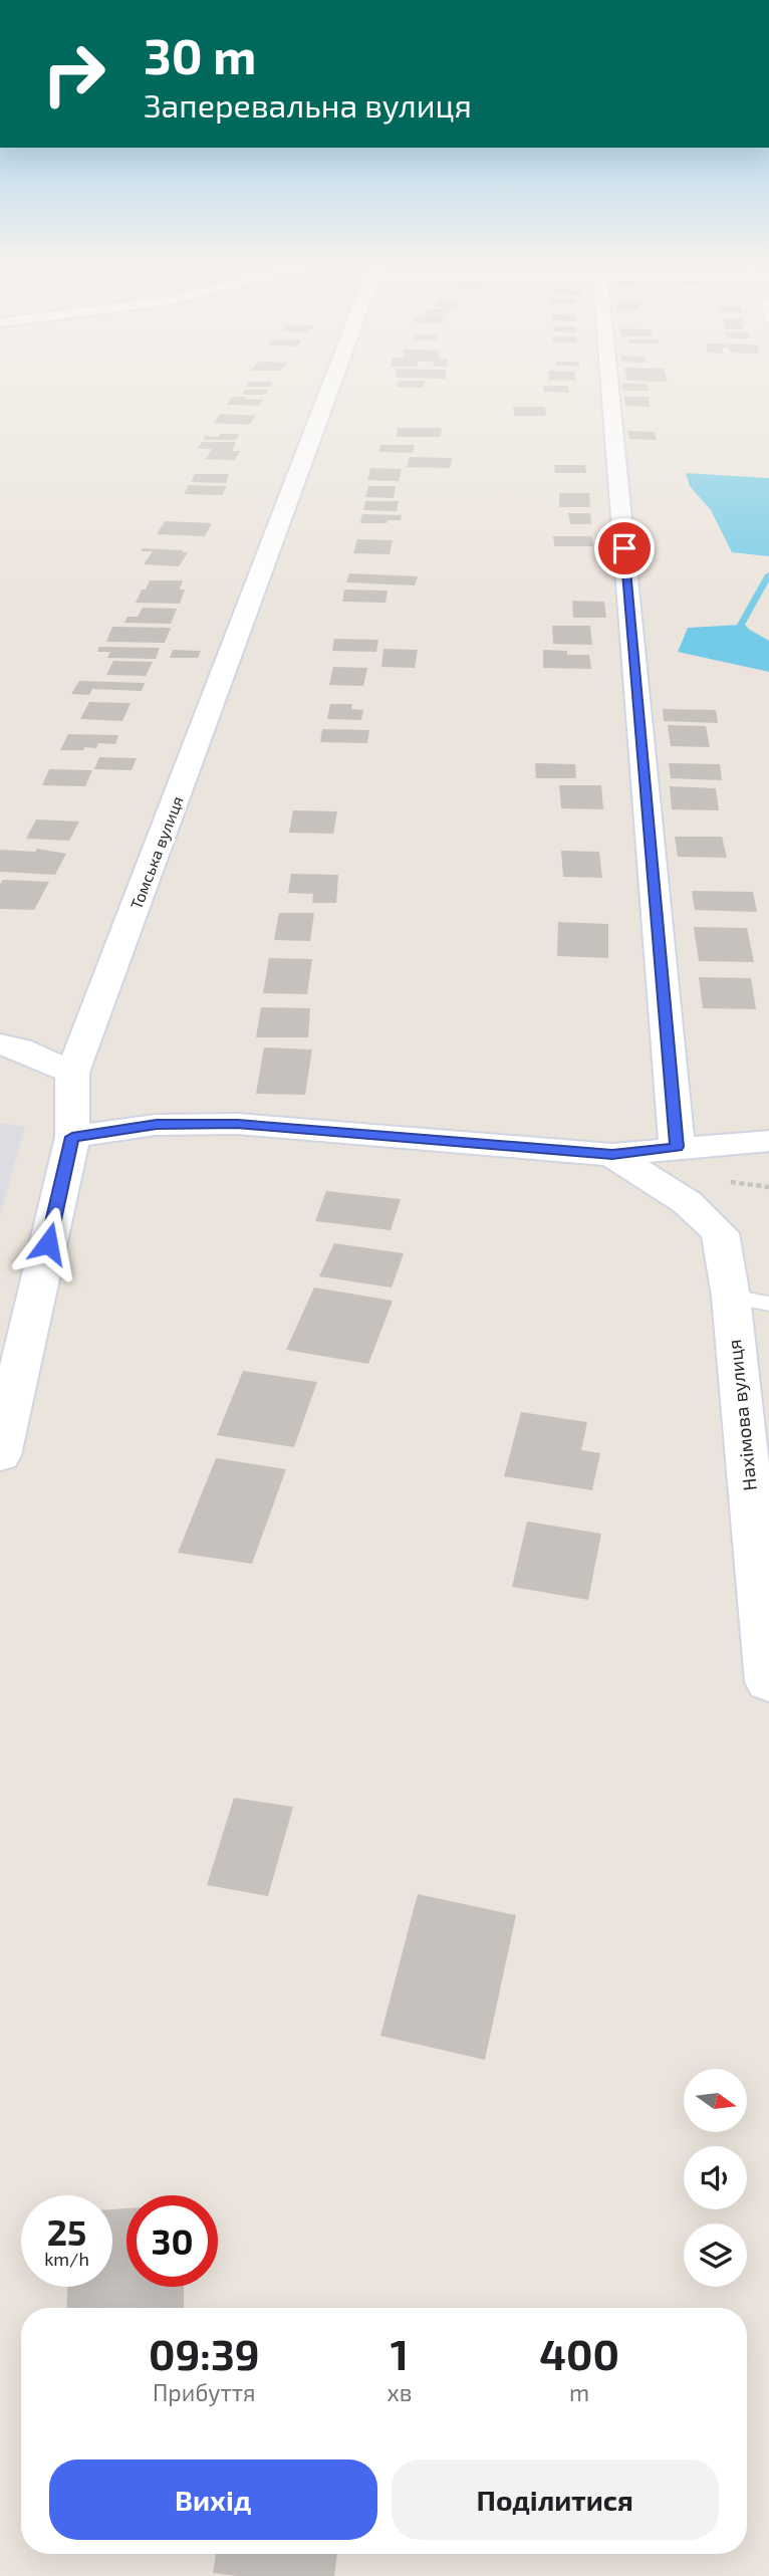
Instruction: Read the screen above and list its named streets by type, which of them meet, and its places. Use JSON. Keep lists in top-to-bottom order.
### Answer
{
  "streets": {
    "street": ["Томська вулиця", "Нахімова вулиця"]
  },
  "north": "right",
  "page": {
    "turn": ["30 m", "Заперевальна вулиця"],
    "speed": "25 km/h",
    "limit": "30",
    "eta": [
      "09:39",
      "Прибуття",
      "1",
      "хв",
      "400",
      "m"
    ],
    "buttons": ["Вихід", "Поділитися"]
  }
}
